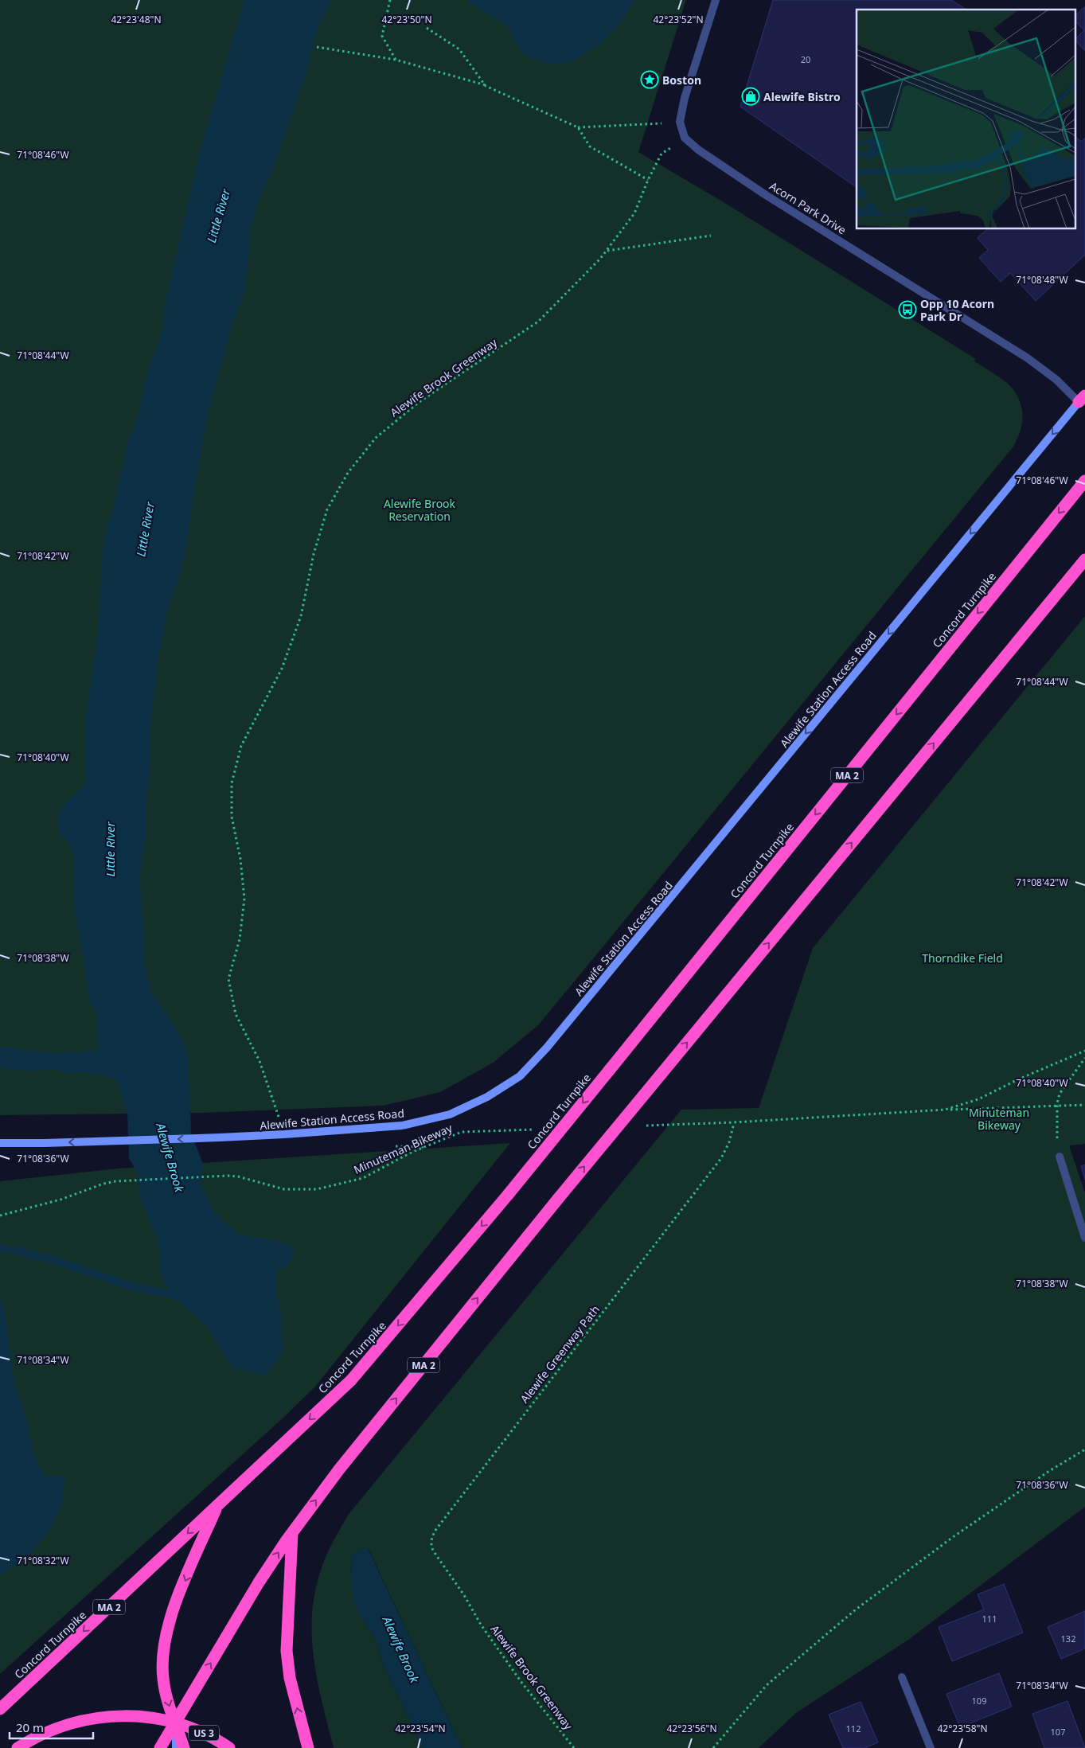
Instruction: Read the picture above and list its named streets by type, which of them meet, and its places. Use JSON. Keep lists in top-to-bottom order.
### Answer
{
  "streets": {
    "highway": ["Concord Turnpike", "MA 2", "US 3"],
    "main road": ["Alewife Station Access Road"],
    "street": ["Acorn Park Drive"],
    "path": ["Alewife Brook Greenway", "Minuteman Bikeway", "Alewife Greenway Path"]
  },
  "crossings": [
    ["Acorn Park Drive", "Alewife Station Access Road"],
    ["Alewife Brook Greenway", "Alewife Station Access Road"],
    ["Alewife Brook Greenway", "Alewife Greenway Path"],
    ["MA 2", "US 3"]
  ],
  "one_way": ["Alewife Station Access Road"],
  "water": ["Little River", "Alewife Brook"],
  "parks": ["Alewife Brook Reservation", "Thorndike Field", "Minuteman Bikeway"],
  "places": {
    "place": ["Boston"],
    "shop": ["Alewife Bistro"],
    "bus stop": ["Opp 10 Acorn Park Dr"]
  },
  "house_numbers": [
    "20",
    "111",
    "132",
    "109",
    "112",
    "107"
  ],
  "scale_bar": "20 m",
  "coordinates": [
    "42°23'48\"N",
    "42°23'50\"N",
    "42°23'52\"N",
    "71°08'46\"W",
    "71°08'48\"W",
    "71°08'44\"W",
    "71°08'42\"W",
    "71°08'40\"W",
    "71°08'38\"W",
    "71°08'36\"W",
    "71°08'34\"W",
    "71°08'32\"W",
    "42°23'54\"N",
    "42°23'56\"N",
    "42°23'58\"N"
  ]
}
